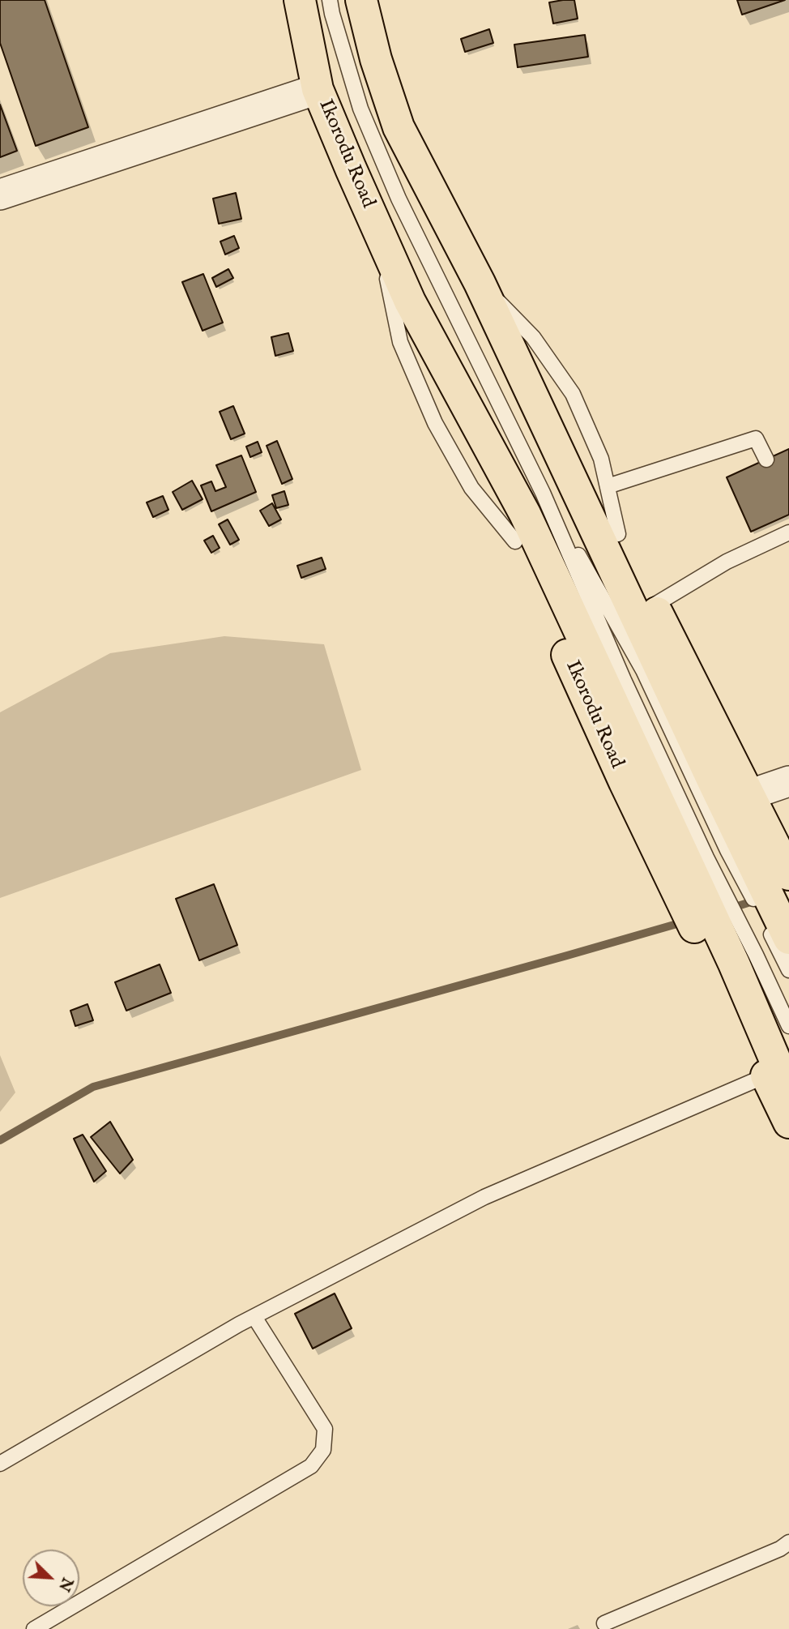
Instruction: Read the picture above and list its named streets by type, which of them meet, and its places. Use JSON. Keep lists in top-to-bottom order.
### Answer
{
  "streets": {
    "highway": ["Ikorodu Road"]
  },
  "north": "bottom right"
}
